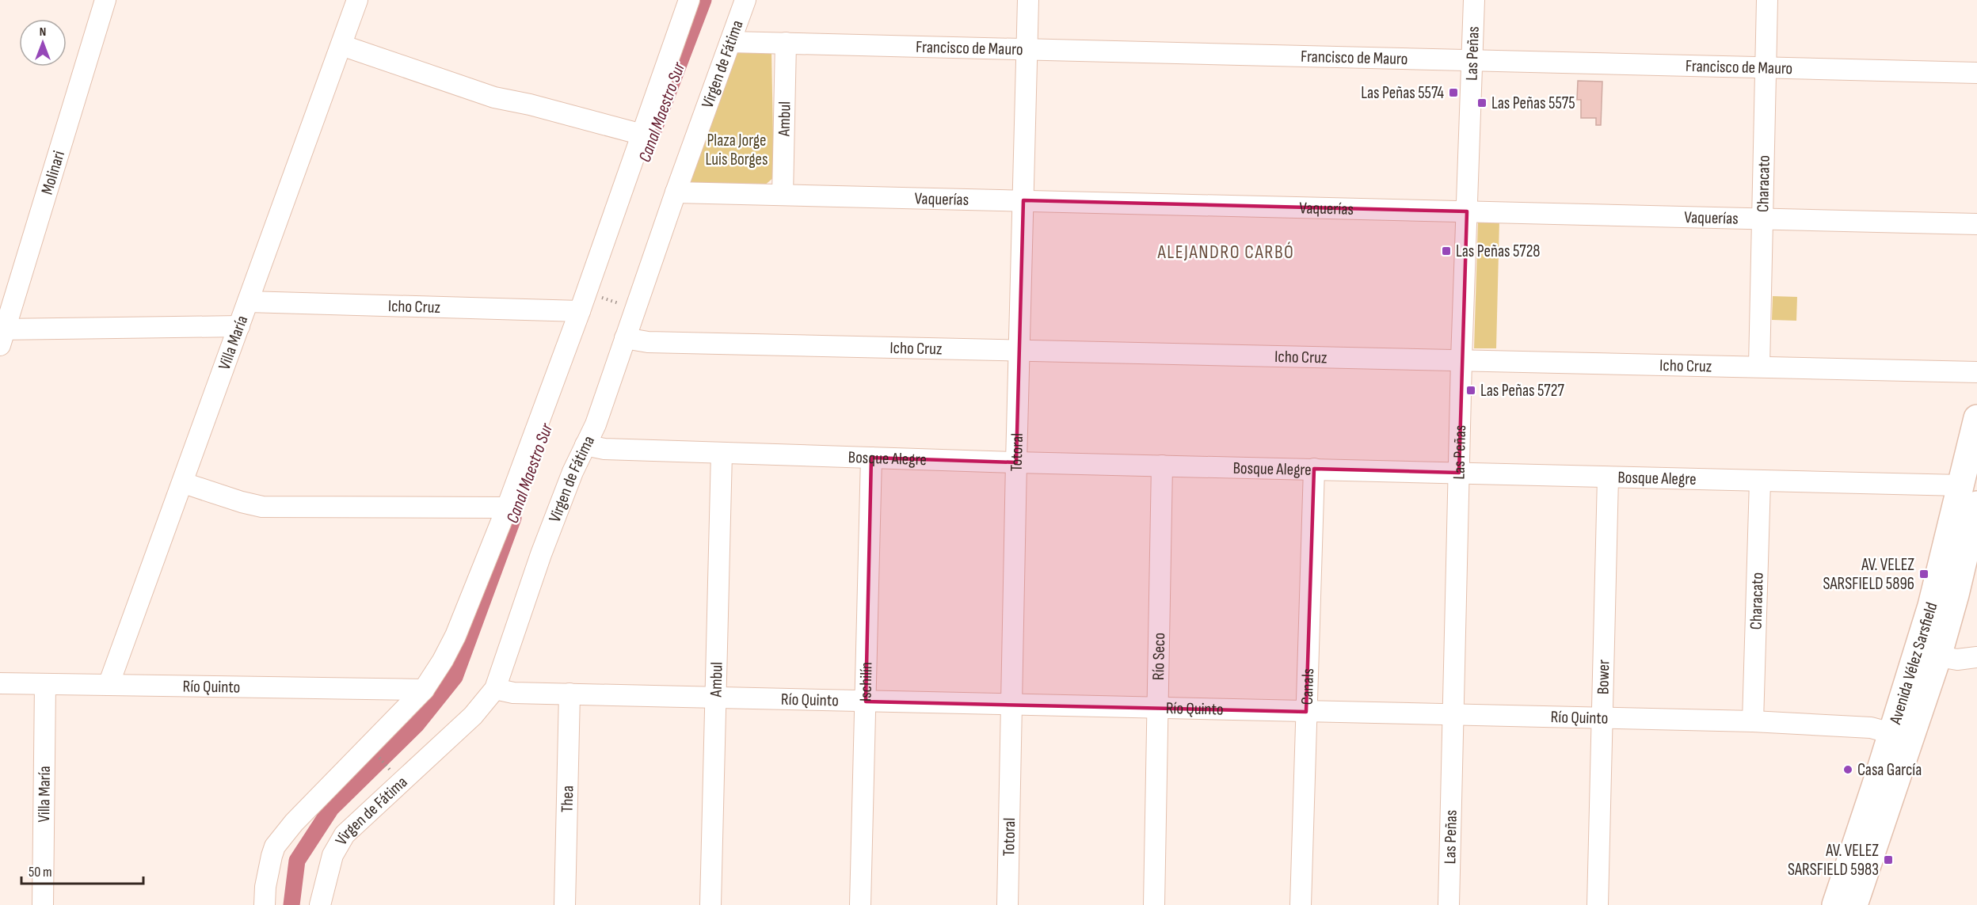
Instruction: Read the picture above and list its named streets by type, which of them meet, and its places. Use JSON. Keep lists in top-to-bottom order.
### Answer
{
  "streets": {
    "highway": ["Avenida Vélez Sarsfield"],
    "street": [
      "Francisco de Mauro",
      "Las Peñas",
      "Virgen de Fátima",
      "Ambul",
      "Molinari",
      "Characato",
      "Vaquerías",
      "Icho Cruz",
      "Villa María",
      "Totoral",
      "Bosque Alegre",
      "Río Seco",
      "Bower",
      "Ischilín",
      "Río Quinto",
      "Canals",
      "Thea"
    ]
  },
  "crossings": [
    ["Francisco de Mauro", "Las Peñas"],
    ["Francisco de Mauro", "Virgen de Fátima"],
    ["Francisco de Mauro", "Ambul"],
    ["Francisco de Mauro", "Characato"],
    ["Francisco de Mauro", "Totoral"],
    ["Las Peñas", "Vaquerías"],
    ["Las Peñas", "Icho Cruz"],
    ["Las Peñas", "Bosque Alegre"],
    ["Las Peñas", "Río Quinto"],
    ["Virgen de Fátima", "Vaquerías"],
    ["Virgen de Fátima", "Icho Cruz"],
    ["Virgen de Fátima", "Bosque Alegre"],
    ["Virgen de Fátima", "Río Quinto"],
    ["Ambul", "Vaquerías"],
    ["Ambul", "Bosque Alegre"],
    ["Ambul", "Río Quinto"],
    ["Characato", "Vaquerías"],
    ["Characato", "Icho Cruz"],
    ["Characato", "Bosque Alegre"],
    ["Characato", "Río Quinto"],
    ["Vaquerías", "Totoral"],
    ["Icho Cruz", "Villa María"],
    ["Icho Cruz", "Totoral"],
    ["Villa María", "Río Quinto"],
    ["Totoral", "Bosque Alegre"],
    ["Totoral", "Río Quinto"],
    ["Bosque Alegre", "Río Seco"],
    ["Bosque Alegre", "Avenida Vélez Sarsfield"],
    ["Bosque Alegre", "Bower"],
    ["Bosque Alegre", "Ischilín"],
    ["Bosque Alegre", "Canals"],
    ["Río Seco", "Río Quinto"],
    ["Avenida Vélez Sarsfield", "Río Quinto"],
    ["Bower", "Río Quinto"],
    ["Ischilín", "Río Quinto"],
    ["Río Quinto", "Canals"],
    ["Río Quinto", "Thea"]
  ],
  "districts": ["ALEJANDRO CARBÓ"],
  "water": ["Canal Maestro Sur"],
  "parks": ["Plaza Jorge Luis Borges"],
  "places": {
    "transit": [
      "Las Peñas 5574",
      "Las Peñas 5575",
      "Las Peñas 5728",
      "Las Peñas 5727",
      "AV. VELEZ SARSFIELD 5896",
      "AV. VELEZ SARSFIELD 5983"
    ],
    "other": ["Casa García"]
  },
  "scale_bar": "50 m",
  "north": "top"
}
